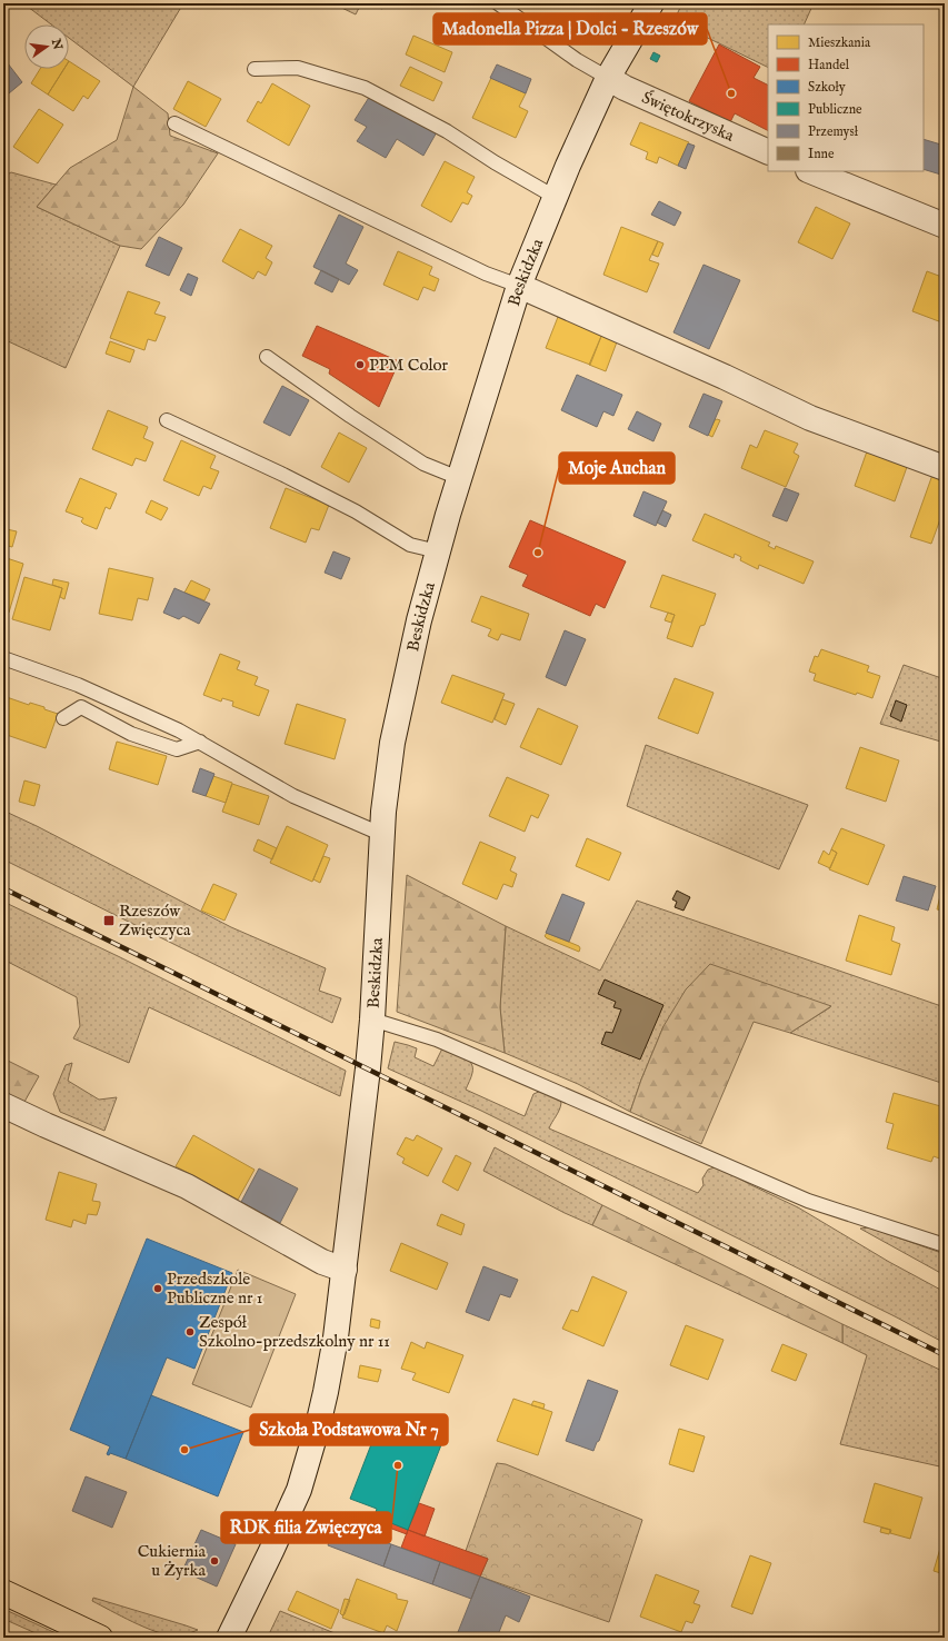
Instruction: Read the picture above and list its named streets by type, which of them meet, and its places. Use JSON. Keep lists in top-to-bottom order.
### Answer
{
  "streets": {
    "street": ["Świętokrzyska", "Beskidzka"]
  },
  "crossings": [
    ["Świętokrzyska", "Beskidzka"]
  ],
  "places": {
    "other": [
      "Madonella Pizza | Dolci - Rzeszów",
      "PPM Color",
      "Moje Auchan",
      "Przedszkole Publiczne nr 1",
      "Zespół Szkolno-przedszkolny nr 11",
      "Szkoła Podstawowa Nr 7",
      "RDK filia Zwięczyca",
      "Cukiernia u Żyrka"
    ],
    "transit": ["Rzeszów Zwięczyca"]
  },
  "legend": [
    "Mieszkania",
    "Handel",
    "Szkoły",
    "Publiczne",
    "Przemysł",
    "Inne"
  ],
  "north": "right"
}
